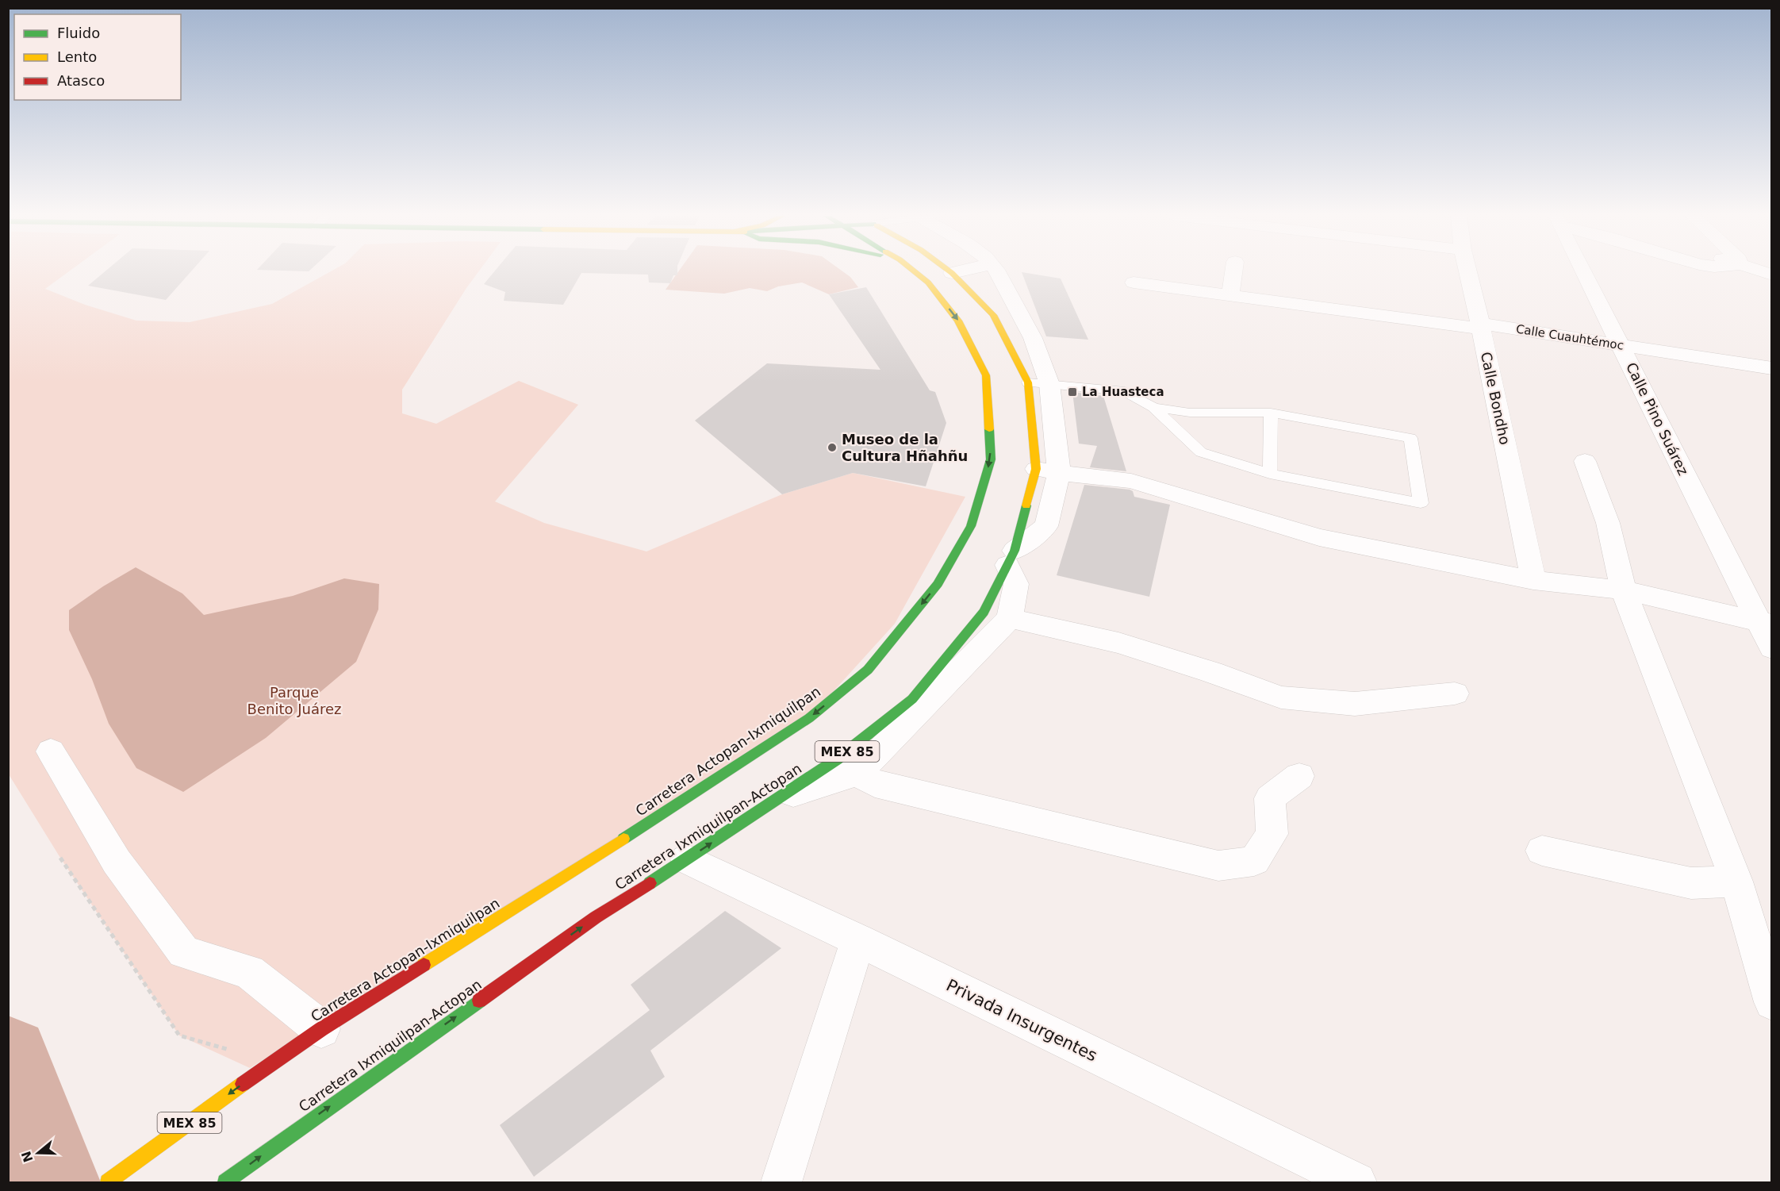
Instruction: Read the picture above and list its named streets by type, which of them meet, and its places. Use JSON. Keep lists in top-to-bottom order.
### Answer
{
  "streets": {
    "main road": ["Carretera Actopan-Ixmiquilpan", "MEX 85", "Carretera Ixmiquilpan-Actopan"],
    "street": [
      "Calle Cuauhtémoc",
      "Calle Bondho",
      "Calle Pino Suárez",
      "Privada Insurgentes"
    ]
  },
  "crossings": [
    ["Calle Cuauhtémoc", "Calle Bondho"],
    ["Calle Cuauhtémoc", "Calle Pino Suárez"],
    ["Carretera Ixmiquilpan-Actopan", "Privada Insurgentes"]
  ],
  "one_way": ["Carretera Actopan-Ixmiquilpan", "Carretera Ixmiquilpan-Actopan"],
  "parks": ["Parque Benito Juárez"],
  "places": {
    "transit": ["La Huasteca"],
    "other": ["Museo de la Cultura Hñahñu"]
  },
  "legend": ["Fluido", "Lento", "Atasco"],
  "north": "left"
}
